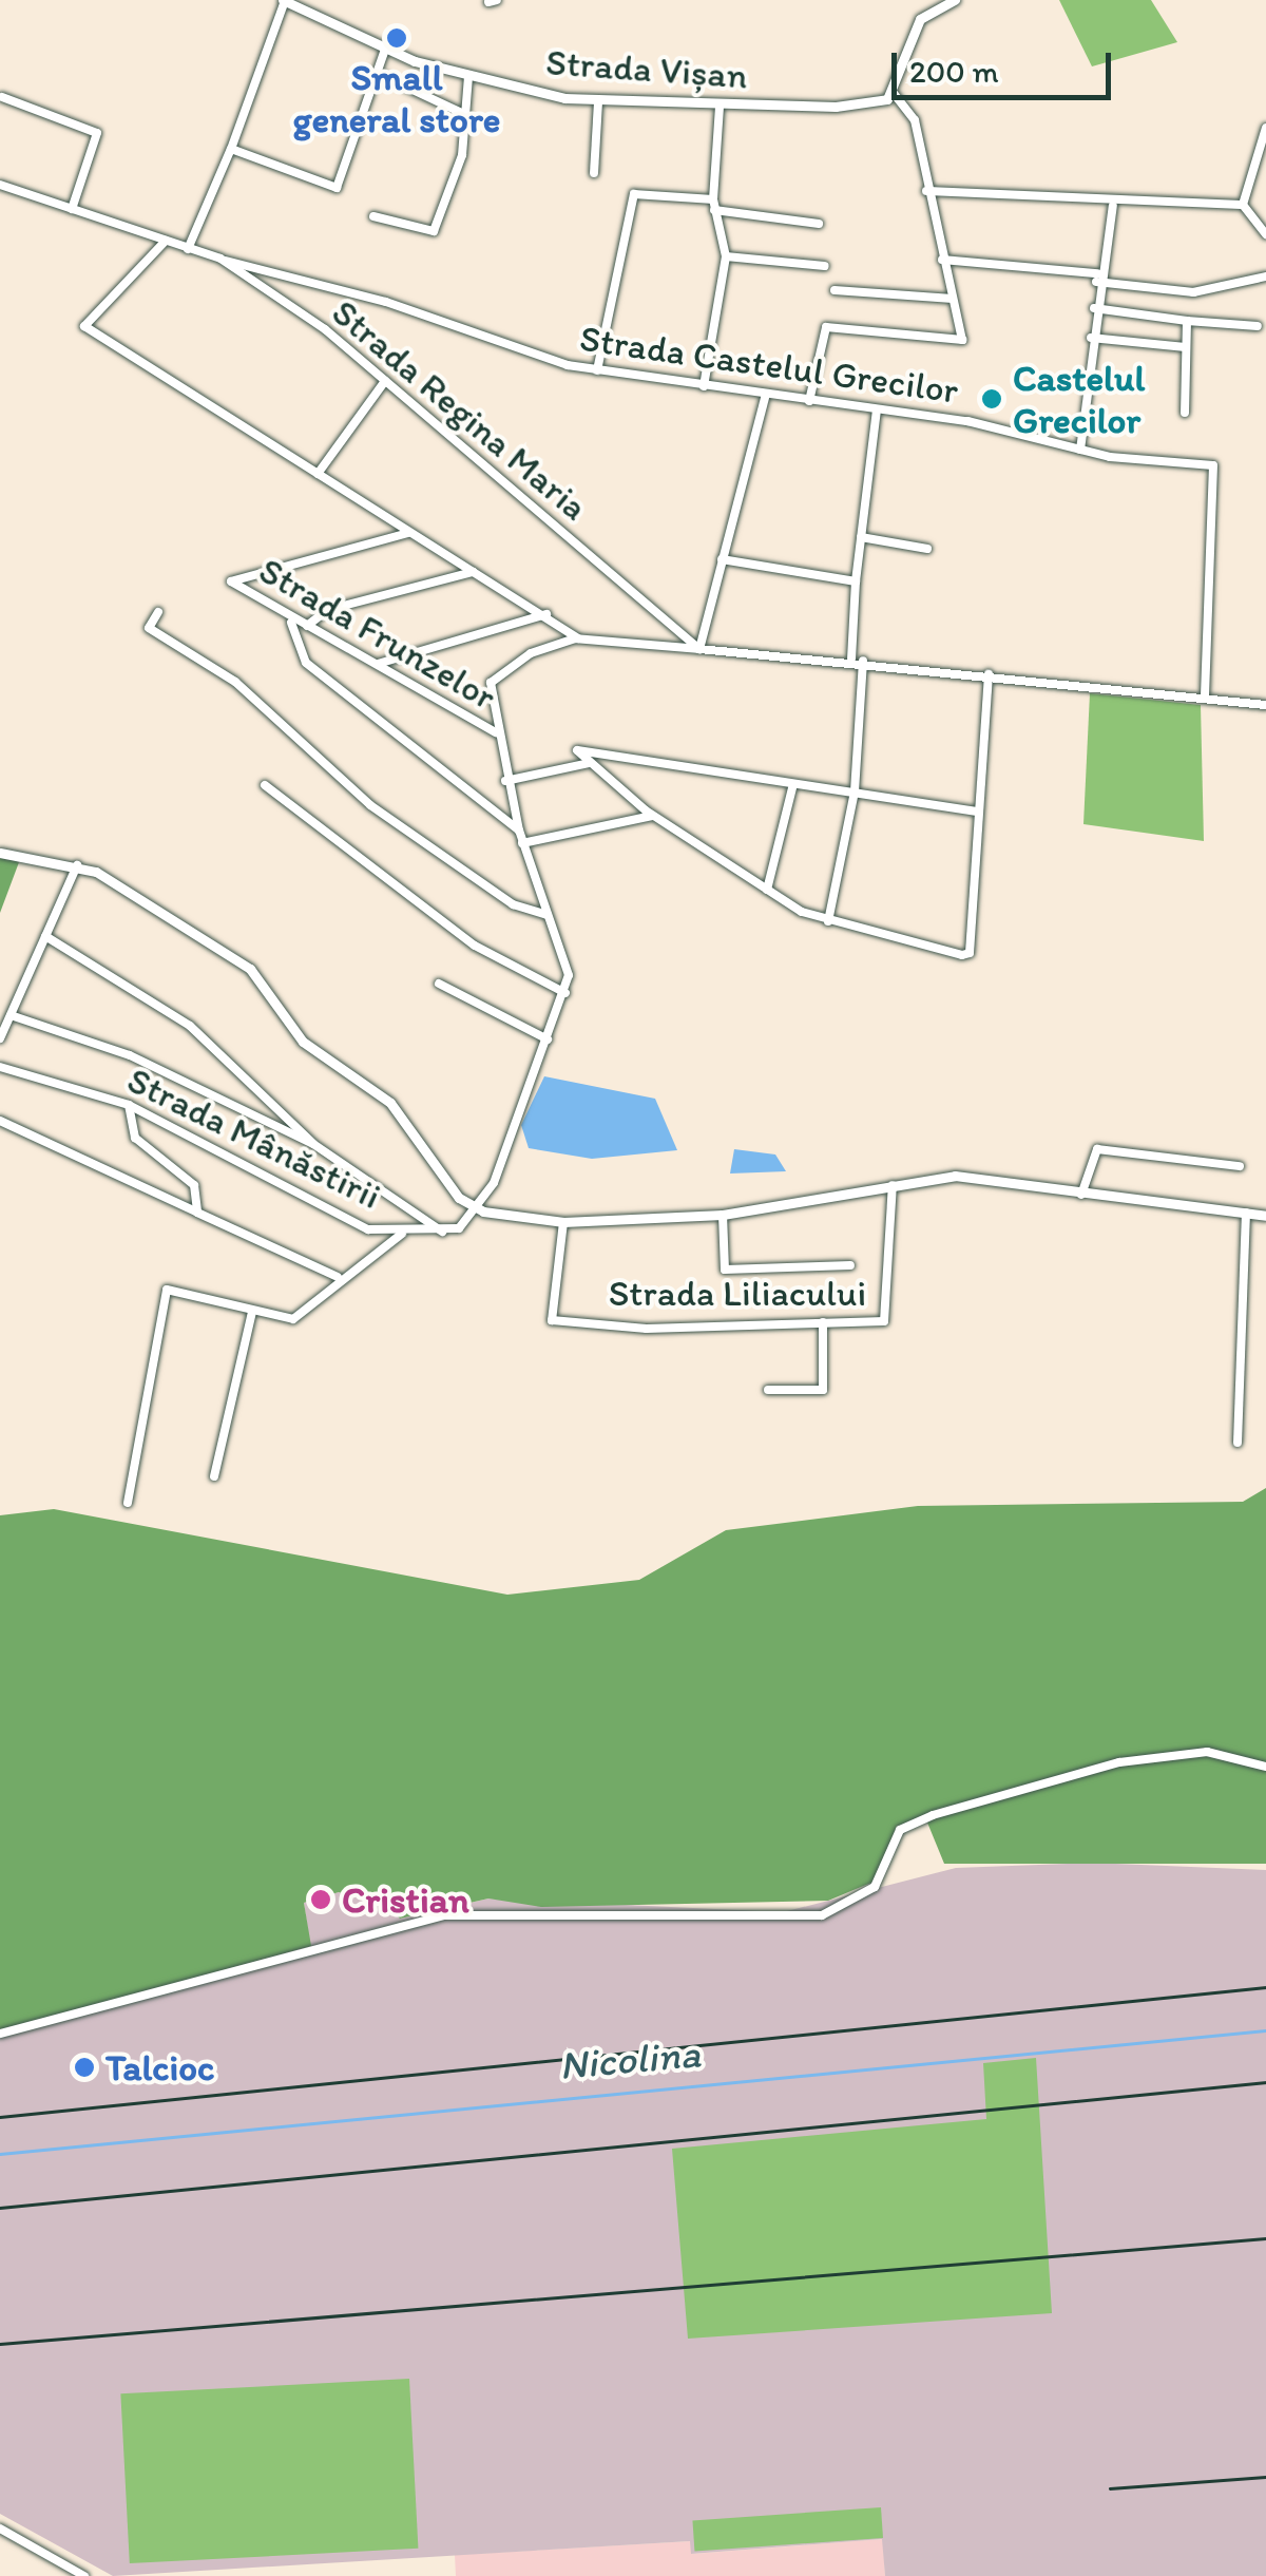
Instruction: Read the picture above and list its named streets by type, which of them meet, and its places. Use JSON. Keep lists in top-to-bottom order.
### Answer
{
  "streets": {
    "street": [
      "Strada Vișan",
      "Strada Castelul Grecilor",
      "Strada Regina Maria",
      "Strada Frunzelor",
      "Strada Mânăstirii",
      "Strada Liliacului"
    ]
  },
  "crossings": [
    ["Strada Castelul Grecilor", "Strada Regina Maria"]
  ],
  "water": ["Nicolina"],
  "places": [
    "Small general store",
    "Castelul Grecilor",
    "Cristian",
    "Talcioc"
  ],
  "scale_bar": "200 m"
}
